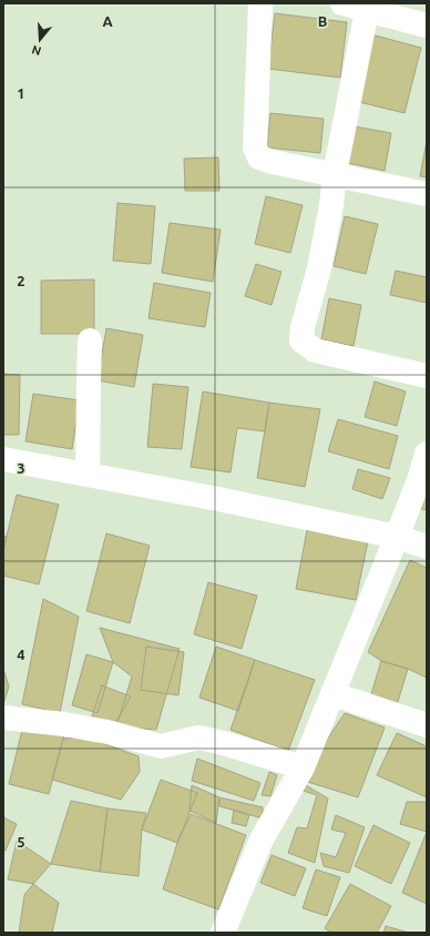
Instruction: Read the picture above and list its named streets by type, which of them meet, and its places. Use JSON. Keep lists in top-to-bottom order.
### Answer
{
  "north": "bottom",
  "grid": {
    "columns": ["A", "B"],
    "rows": [
      "1",
      "2",
      "3",
      "4",
      "5"
    ]
  }
}
